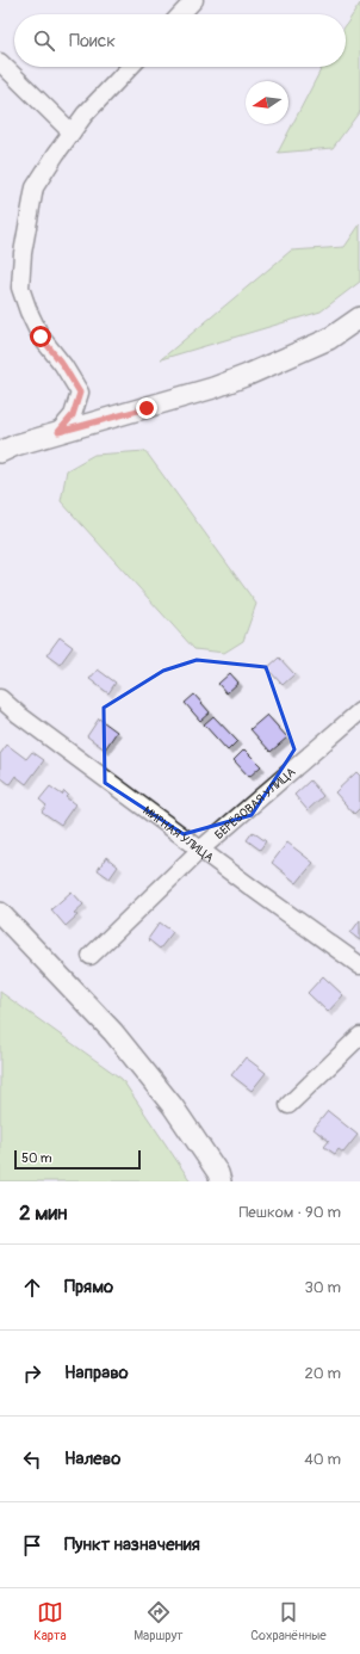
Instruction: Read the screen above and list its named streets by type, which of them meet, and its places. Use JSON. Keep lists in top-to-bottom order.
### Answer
{
  "streets": {
    "street": ["БЕРЁЗОВАЯ УЛИЦА", "МИРНАЯ УЛИЦА"]
  },
  "crossings": [
    ["БЕРЁЗОВАЯ УЛИЦА", "МИРНАЯ УЛИЦА"]
  ],
  "scale_bar": "50 m",
  "north": "left",
  "page": {
    "search": "Поиск",
    "scale": "50 m",
    "heading": ["2 мин", "Пешком · 90 m"],
    "list": [
      ["Прямо", "30 m"],
      ["Направо", "20 m"],
      ["Налево", "40 m"],
      "Пункт назначения"
    ],
    "nav": ["Карта", "Маршрут", "Сохранённые"]
  }
}
